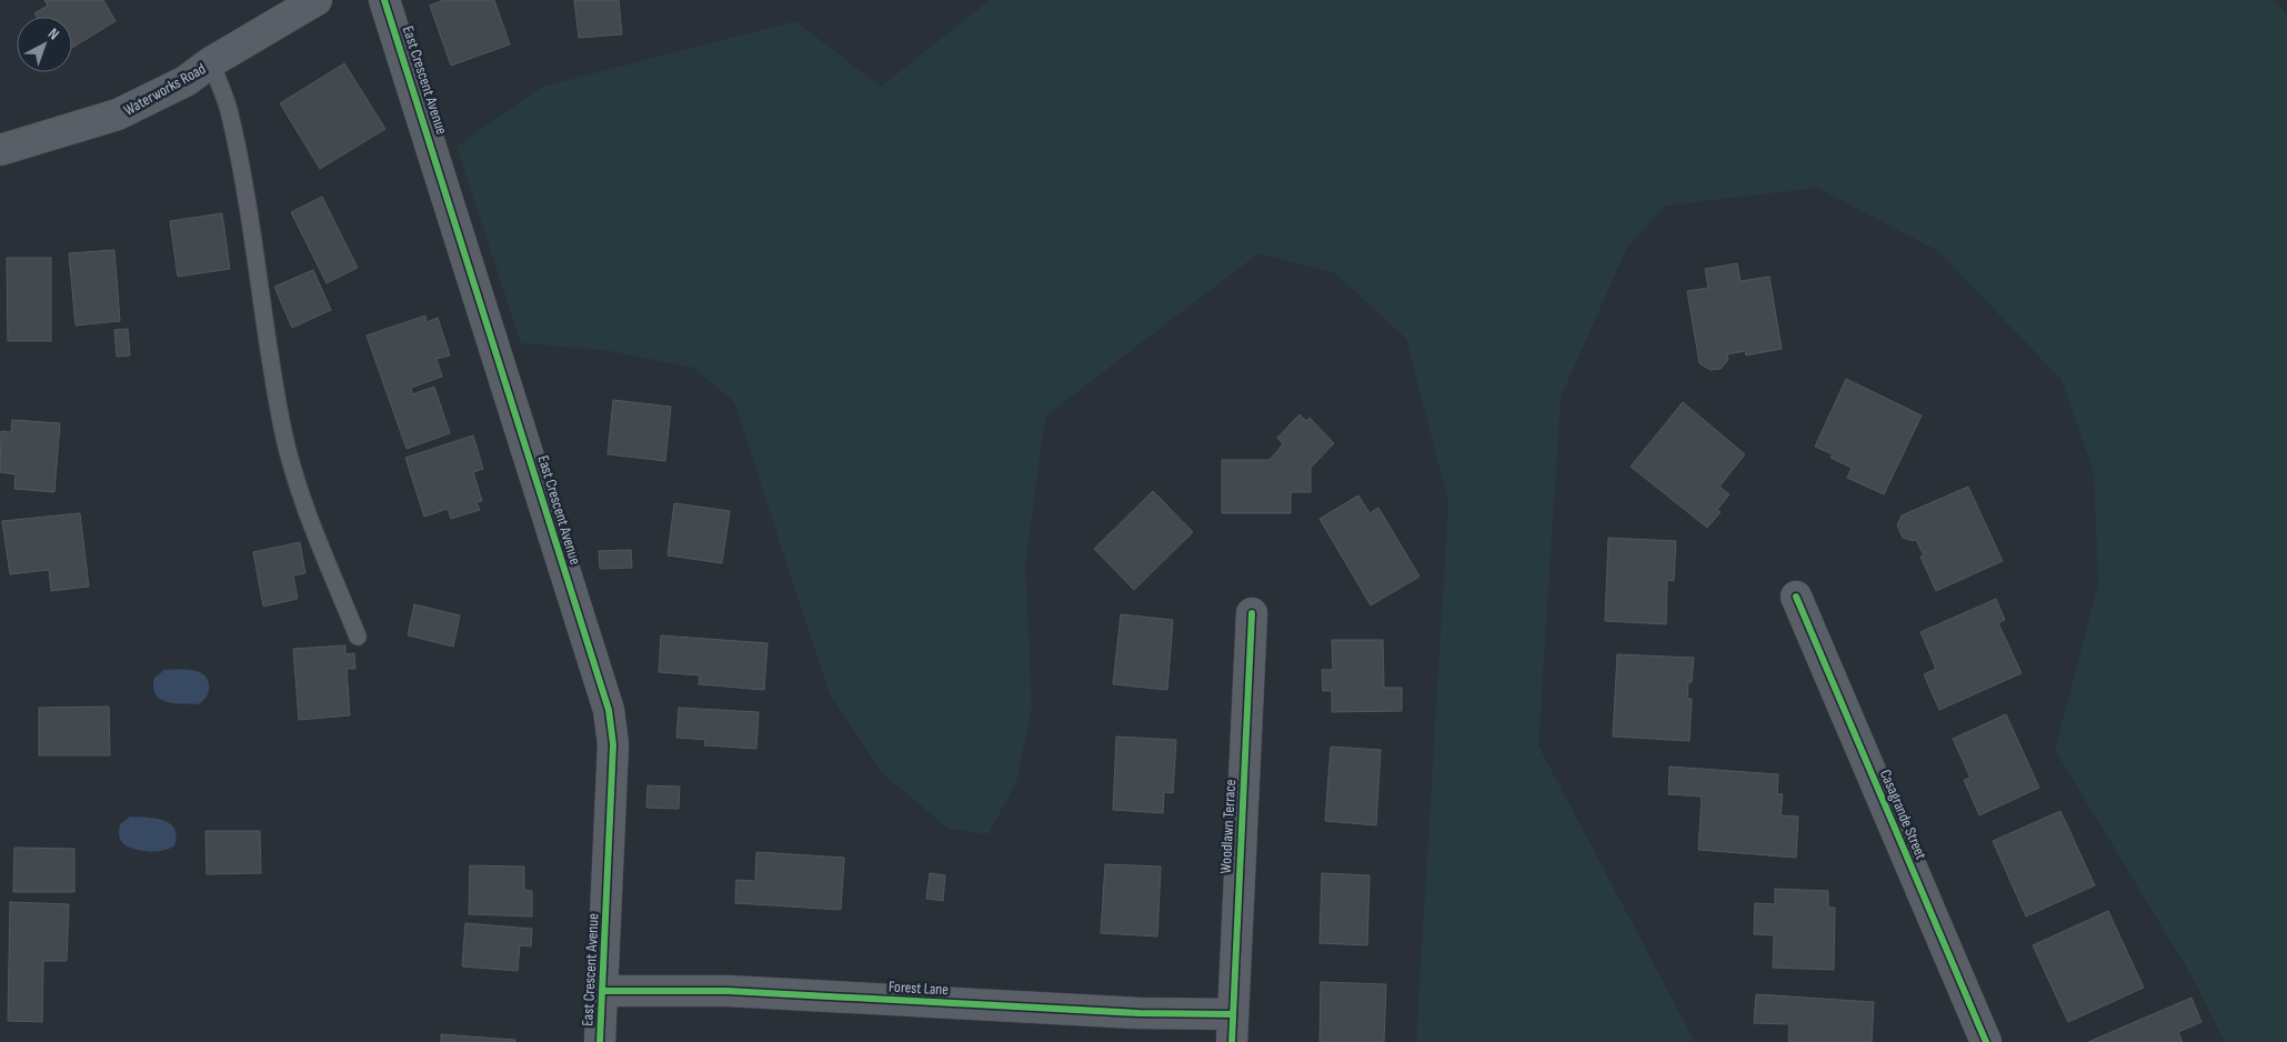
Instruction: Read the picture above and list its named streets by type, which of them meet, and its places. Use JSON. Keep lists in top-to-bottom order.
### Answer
{
  "streets": {
    "street": [
      "East Crescent Avenue",
      "Waterworks Road",
      "Casagrande Street",
      "Woodlawn Terrace",
      "Forest Lane"
    ]
  },
  "crossings": [
    ["East Crescent Avenue", "Forest Lane"],
    ["Woodlawn Terrace", "Forest Lane"]
  ],
  "north": "top right"
}
